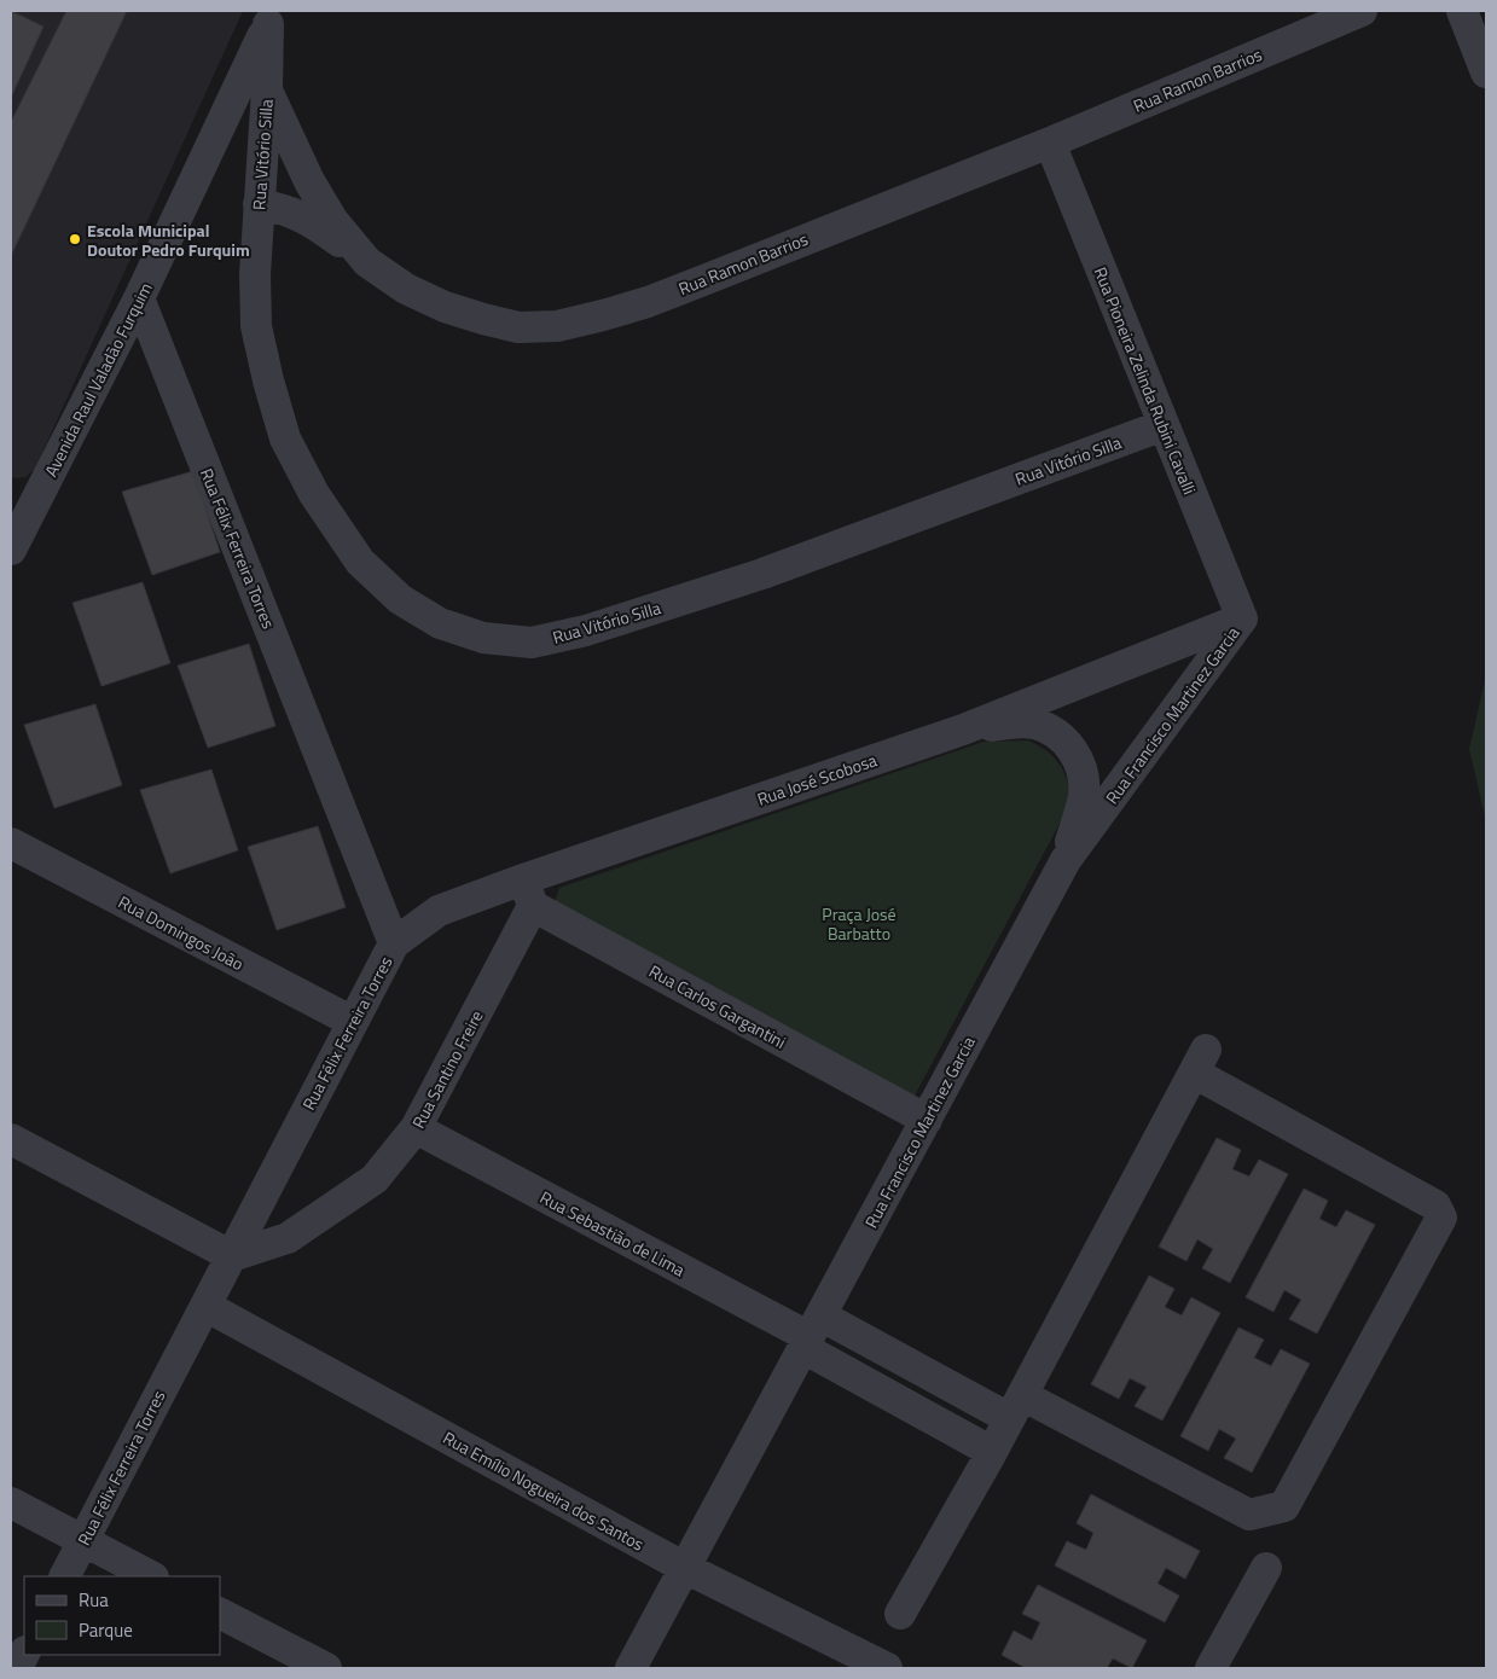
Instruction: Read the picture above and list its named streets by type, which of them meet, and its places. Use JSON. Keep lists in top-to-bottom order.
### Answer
{
  "streets": {
    "street": [
      "Rua Ramon Barrios",
      "Rua Vitório Silla",
      "Avenida Raul Valadão Furquim",
      "Rua Pioneira Zelinda Rubini Cavalli",
      "Rua Félix Ferreira Torres",
      "Rua Francisco Martinez Garcia",
      "Rua José Scobosa",
      "Rua Domingos João",
      "Rua Carlos Gargantini",
      "Rua Santino Freire",
      "Rua Sebastião de Lima",
      "Rua Emílio Nogueira dos Santos"
    ]
  },
  "crossings": [
    ["Rua Ramon Barrios", "Rua Vitório Silla"],
    ["Rua Ramon Barrios", "Avenida Raul Valadão Furquim"],
    ["Rua Ramon Barrios", "Rua Pioneira Zelinda Rubini Cavalli"],
    ["Rua Vitório Silla", "Rua Pioneira Zelinda Rubini Cavalli"],
    ["Avenida Raul Valadão Furquim", "Rua Félix Ferreira Torres"],
    ["Rua Pioneira Zelinda Rubini Cavalli", "Rua Francisco Martinez Garcia"],
    ["Rua Pioneira Zelinda Rubini Cavalli", "Rua José Scobosa"],
    ["Rua Félix Ferreira Torres", "Rua José Scobosa"],
    ["Rua Félix Ferreira Torres", "Rua Domingos João"],
    ["Rua Félix Ferreira Torres", "Rua Santino Freire"],
    ["Rua Félix Ferreira Torres", "Rua Emílio Nogueira dos Santos"],
    ["Rua Francisco Martinez Garcia", "Rua José Scobosa"],
    ["Rua Francisco Martinez Garcia", "Rua Carlos Gargantini"],
    ["Rua Francisco Martinez Garcia", "Rua Sebastião de Lima"],
    ["Rua Francisco Martinez Garcia", "Rua Emílio Nogueira dos Santos"],
    ["Rua José Scobosa", "Rua Carlos Gargantini"],
    ["Rua José Scobosa", "Rua Santino Freire"],
    ["Rua Carlos Gargantini", "Rua Santino Freire"],
    ["Rua Santino Freire", "Rua Sebastião de Lima"]
  ],
  "parks": ["Praça José Barbatto"],
  "places": ["Escola Municipal Doutor Pedro Furquim"],
  "legend": ["Rua", "Parque"]
}
